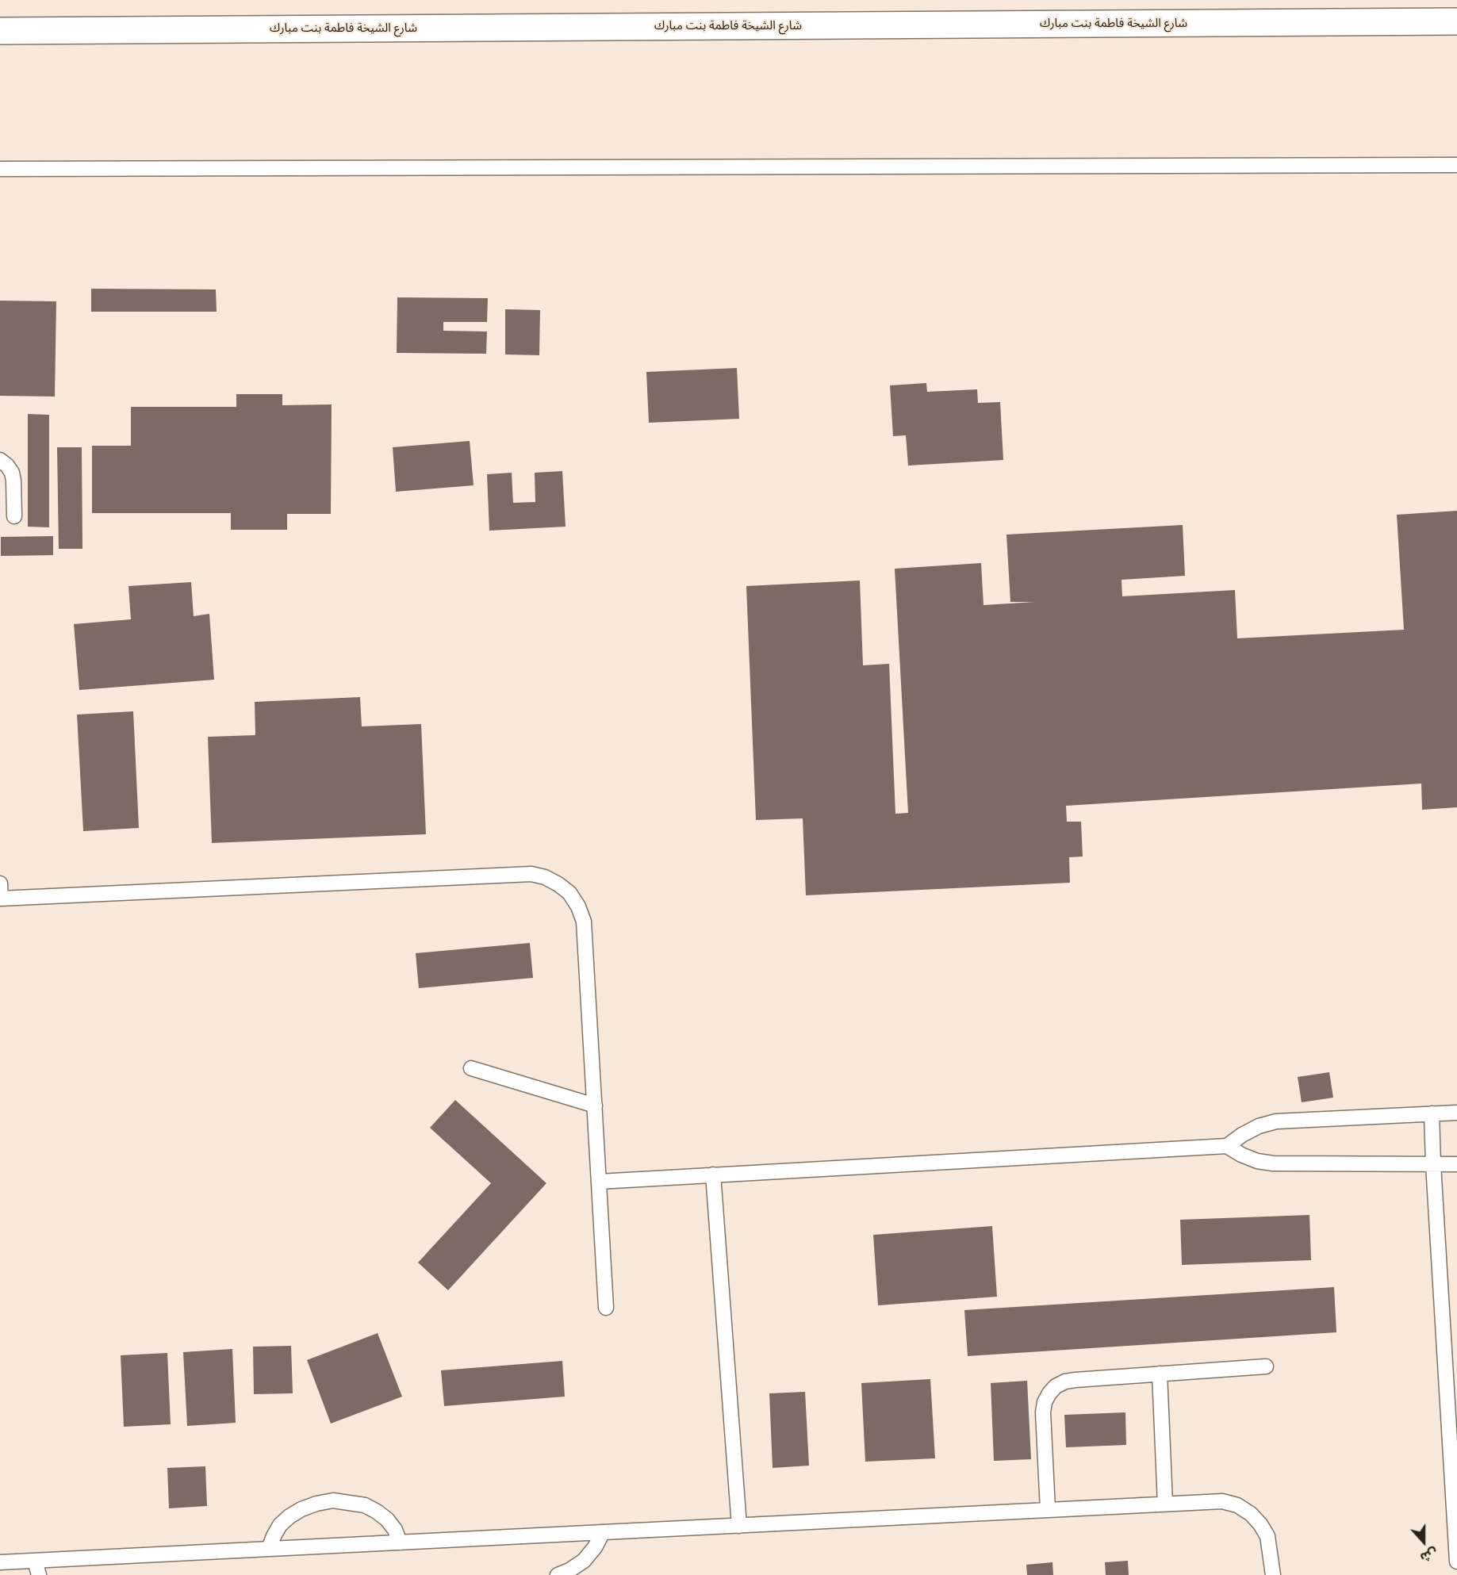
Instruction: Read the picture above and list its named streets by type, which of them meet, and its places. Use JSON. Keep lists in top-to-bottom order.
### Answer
{
  "streets": {
    "street": ["شارع الشيخة فاطمة بنت مبارك"]
  },
  "north": "bottom"
}
